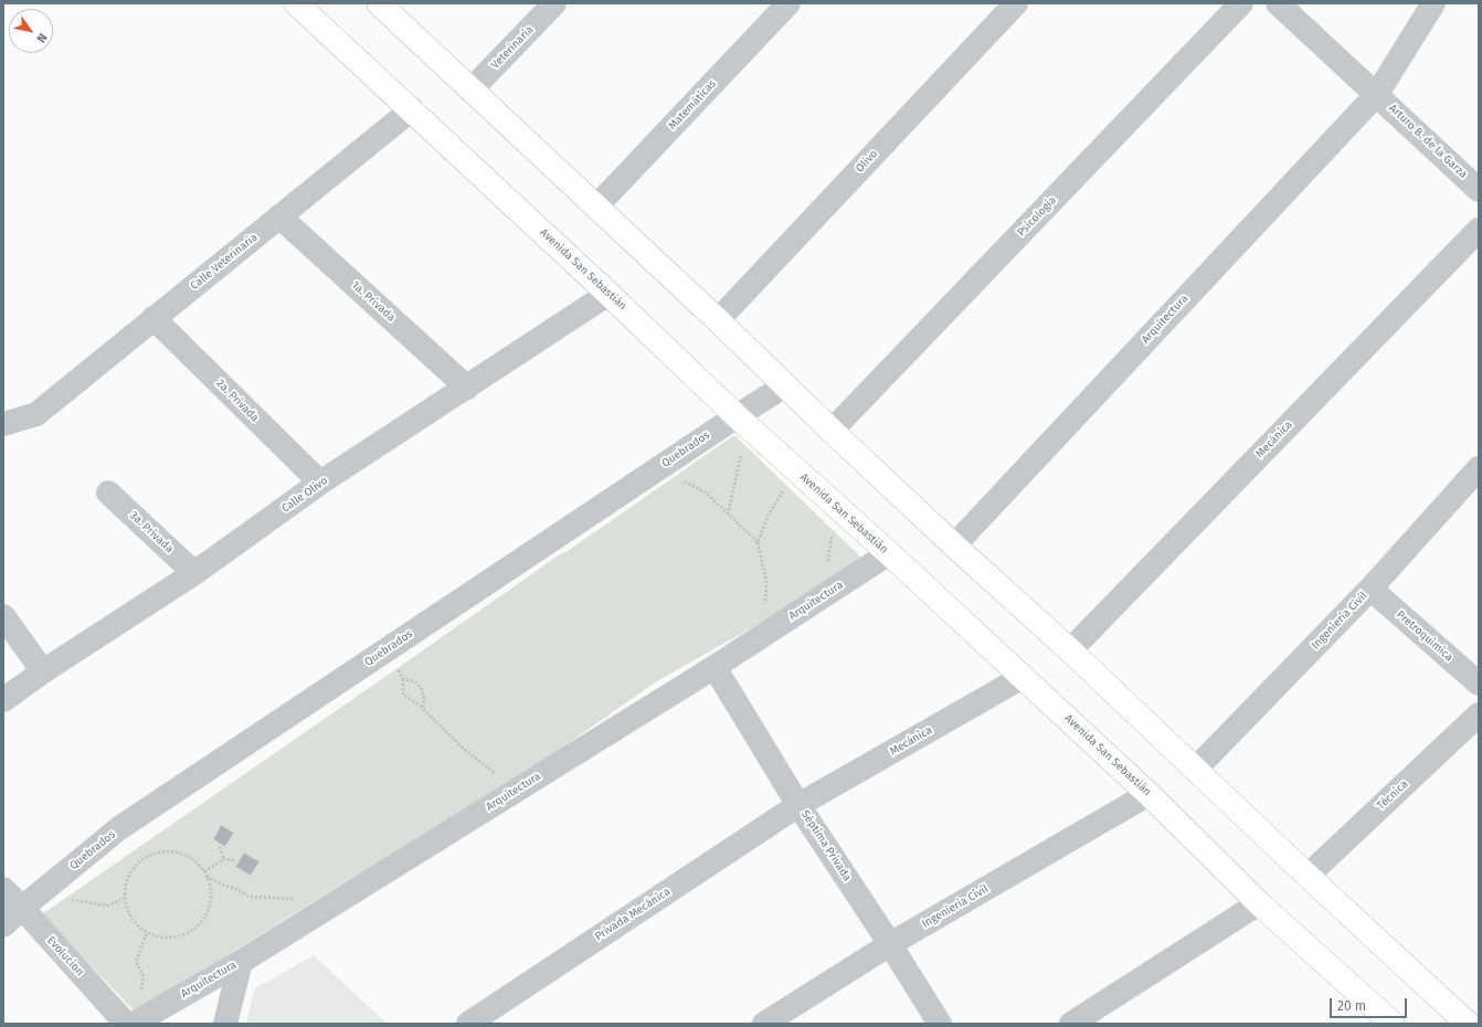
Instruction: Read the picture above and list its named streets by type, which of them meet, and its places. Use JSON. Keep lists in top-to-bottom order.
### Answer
{
  "streets": {
    "main road": ["Avenida San Sebastián"],
    "street": [
      "Veterinaria",
      "Matemáticas",
      "Arturo B. de la Garza",
      "Olivo",
      "Psicología",
      "Calle Veterinaria",
      "1a. Privada",
      "Arquitectura",
      "2a. Privada",
      "Mecánica",
      "Quebrados",
      "Calle Olivo",
      "3a. Privada",
      "Ingenieria Civil",
      "Pretroquimica",
      "Técnica",
      "Séptima Privada",
      "Privada Mecánica",
      "Evolucion"
    ]
  },
  "crossings": [
    ["Arturo B. de la Garza", "Arquitectura"],
    ["Calle Veterinaria", "Avenida San Sebastián"],
    ["Calle Veterinaria", "1a. Privada"],
    ["Calle Veterinaria", "2a. Privada"],
    ["Avenida San Sebastián", "Arquitectura"],
    ["Avenida San Sebastián", "Mecánica"],
    ["Avenida San Sebastián", "Quebrados"],
    ["Avenida San Sebastián", "Calle Olivo"],
    ["Avenida San Sebastián", "Ingenieria Civil"],
    ["1a. Privada", "Calle Olivo"],
    ["Arquitectura", "Séptima Privada"],
    ["2a. Privada", "Calle Olivo"],
    ["Mecánica", "Séptima Privada"],
    ["Mecánica", "Privada Mecánica"],
    ["Quebrados", "Evolucion"],
    ["Calle Olivo", "3a. Privada"],
    ["Ingenieria Civil", "Pretroquimica"],
    ["Ingenieria Civil", "Séptima Privada"],
    ["Séptima Privada", "Privada Mecánica"]
  ],
  "scale_bar": "20 m",
  "north": "bottom right"
}
